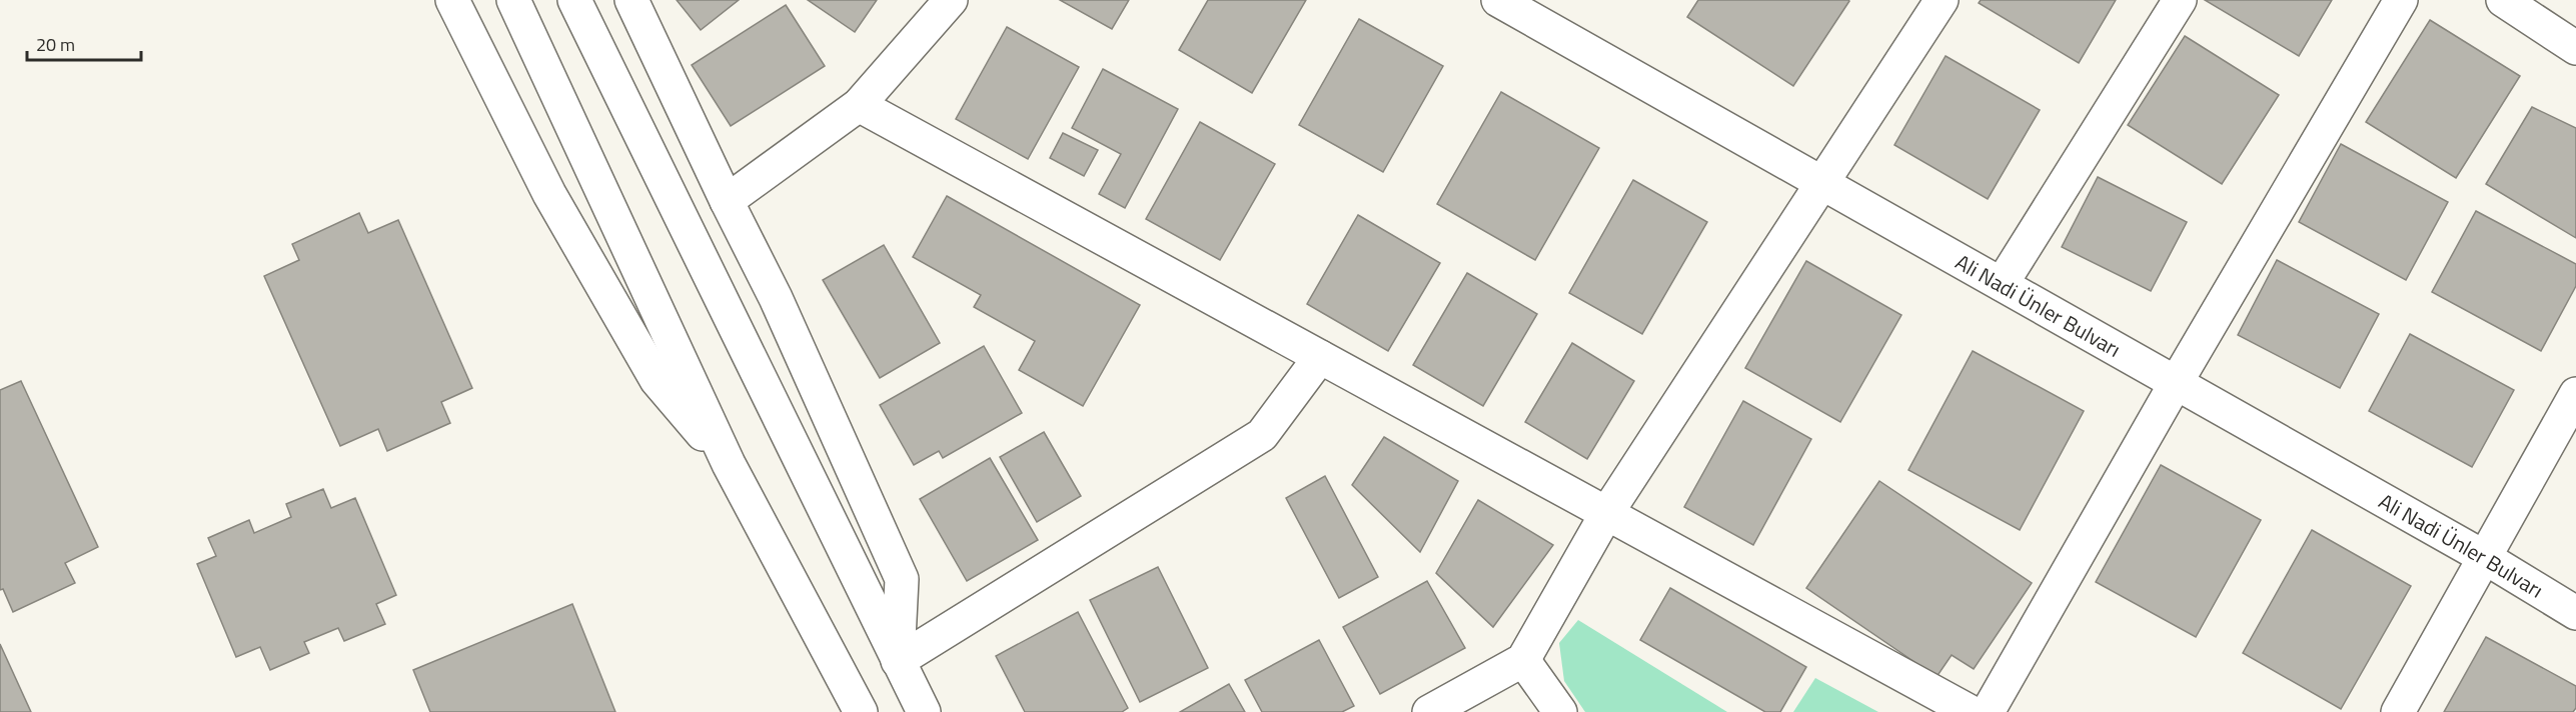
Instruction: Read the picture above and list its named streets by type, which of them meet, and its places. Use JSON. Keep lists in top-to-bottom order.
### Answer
{
  "streets": {
    "street": ["Ali Nadi Ünler Bulvarı"]
  },
  "scale_bar": "20 m"
}
